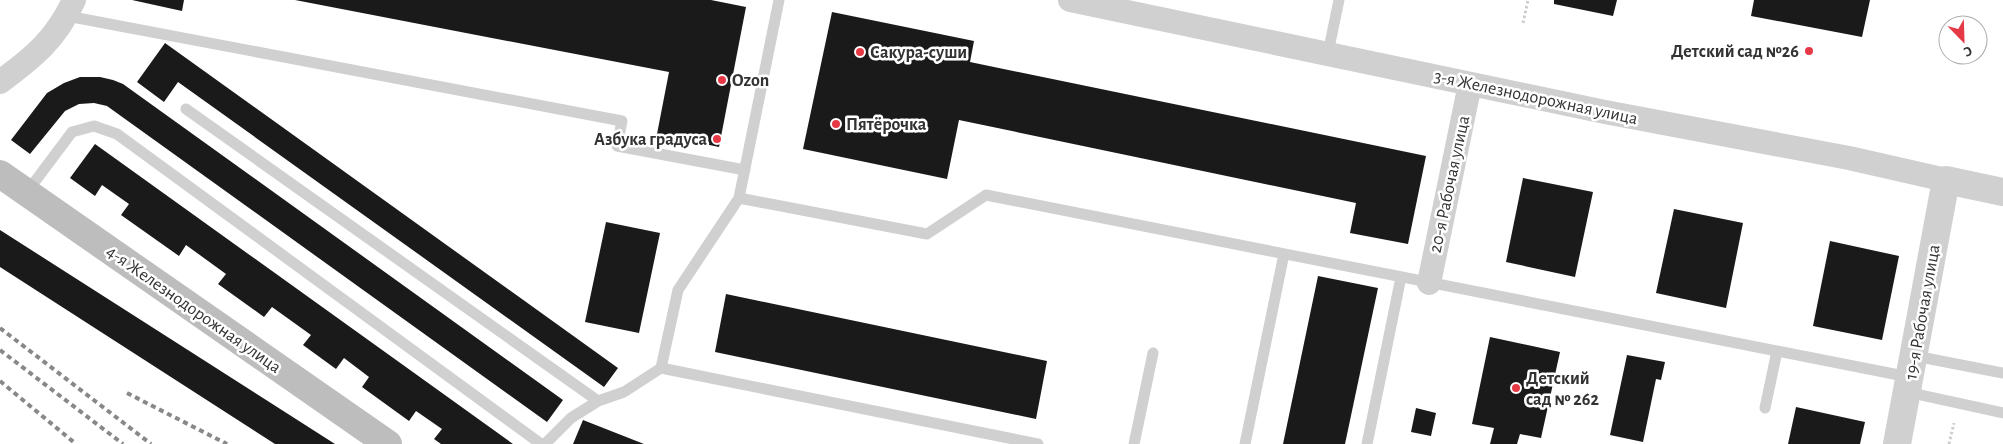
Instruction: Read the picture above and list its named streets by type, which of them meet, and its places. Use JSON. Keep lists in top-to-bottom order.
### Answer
{
  "streets": {
    "main road": ["4-я Железнодорожная улица"],
    "street": ["3-я Железнодорожная улица", "20-я Рабочая улица", "19-я Рабочая улица"]
  },
  "crossings": [
    ["3-я Железнодорожная улица", "20-я Рабочая улица"],
    ["3-я Железнодорожная улица", "19-я Рабочая улица"]
  ],
  "places": [
    "Детский сад №26",
    "Сакура-суши",
    "Ozon",
    "Пятёрочка",
    "Азбука градуса",
    "Детский сад № 262"
  ],
  "north": "bottom right"
}
